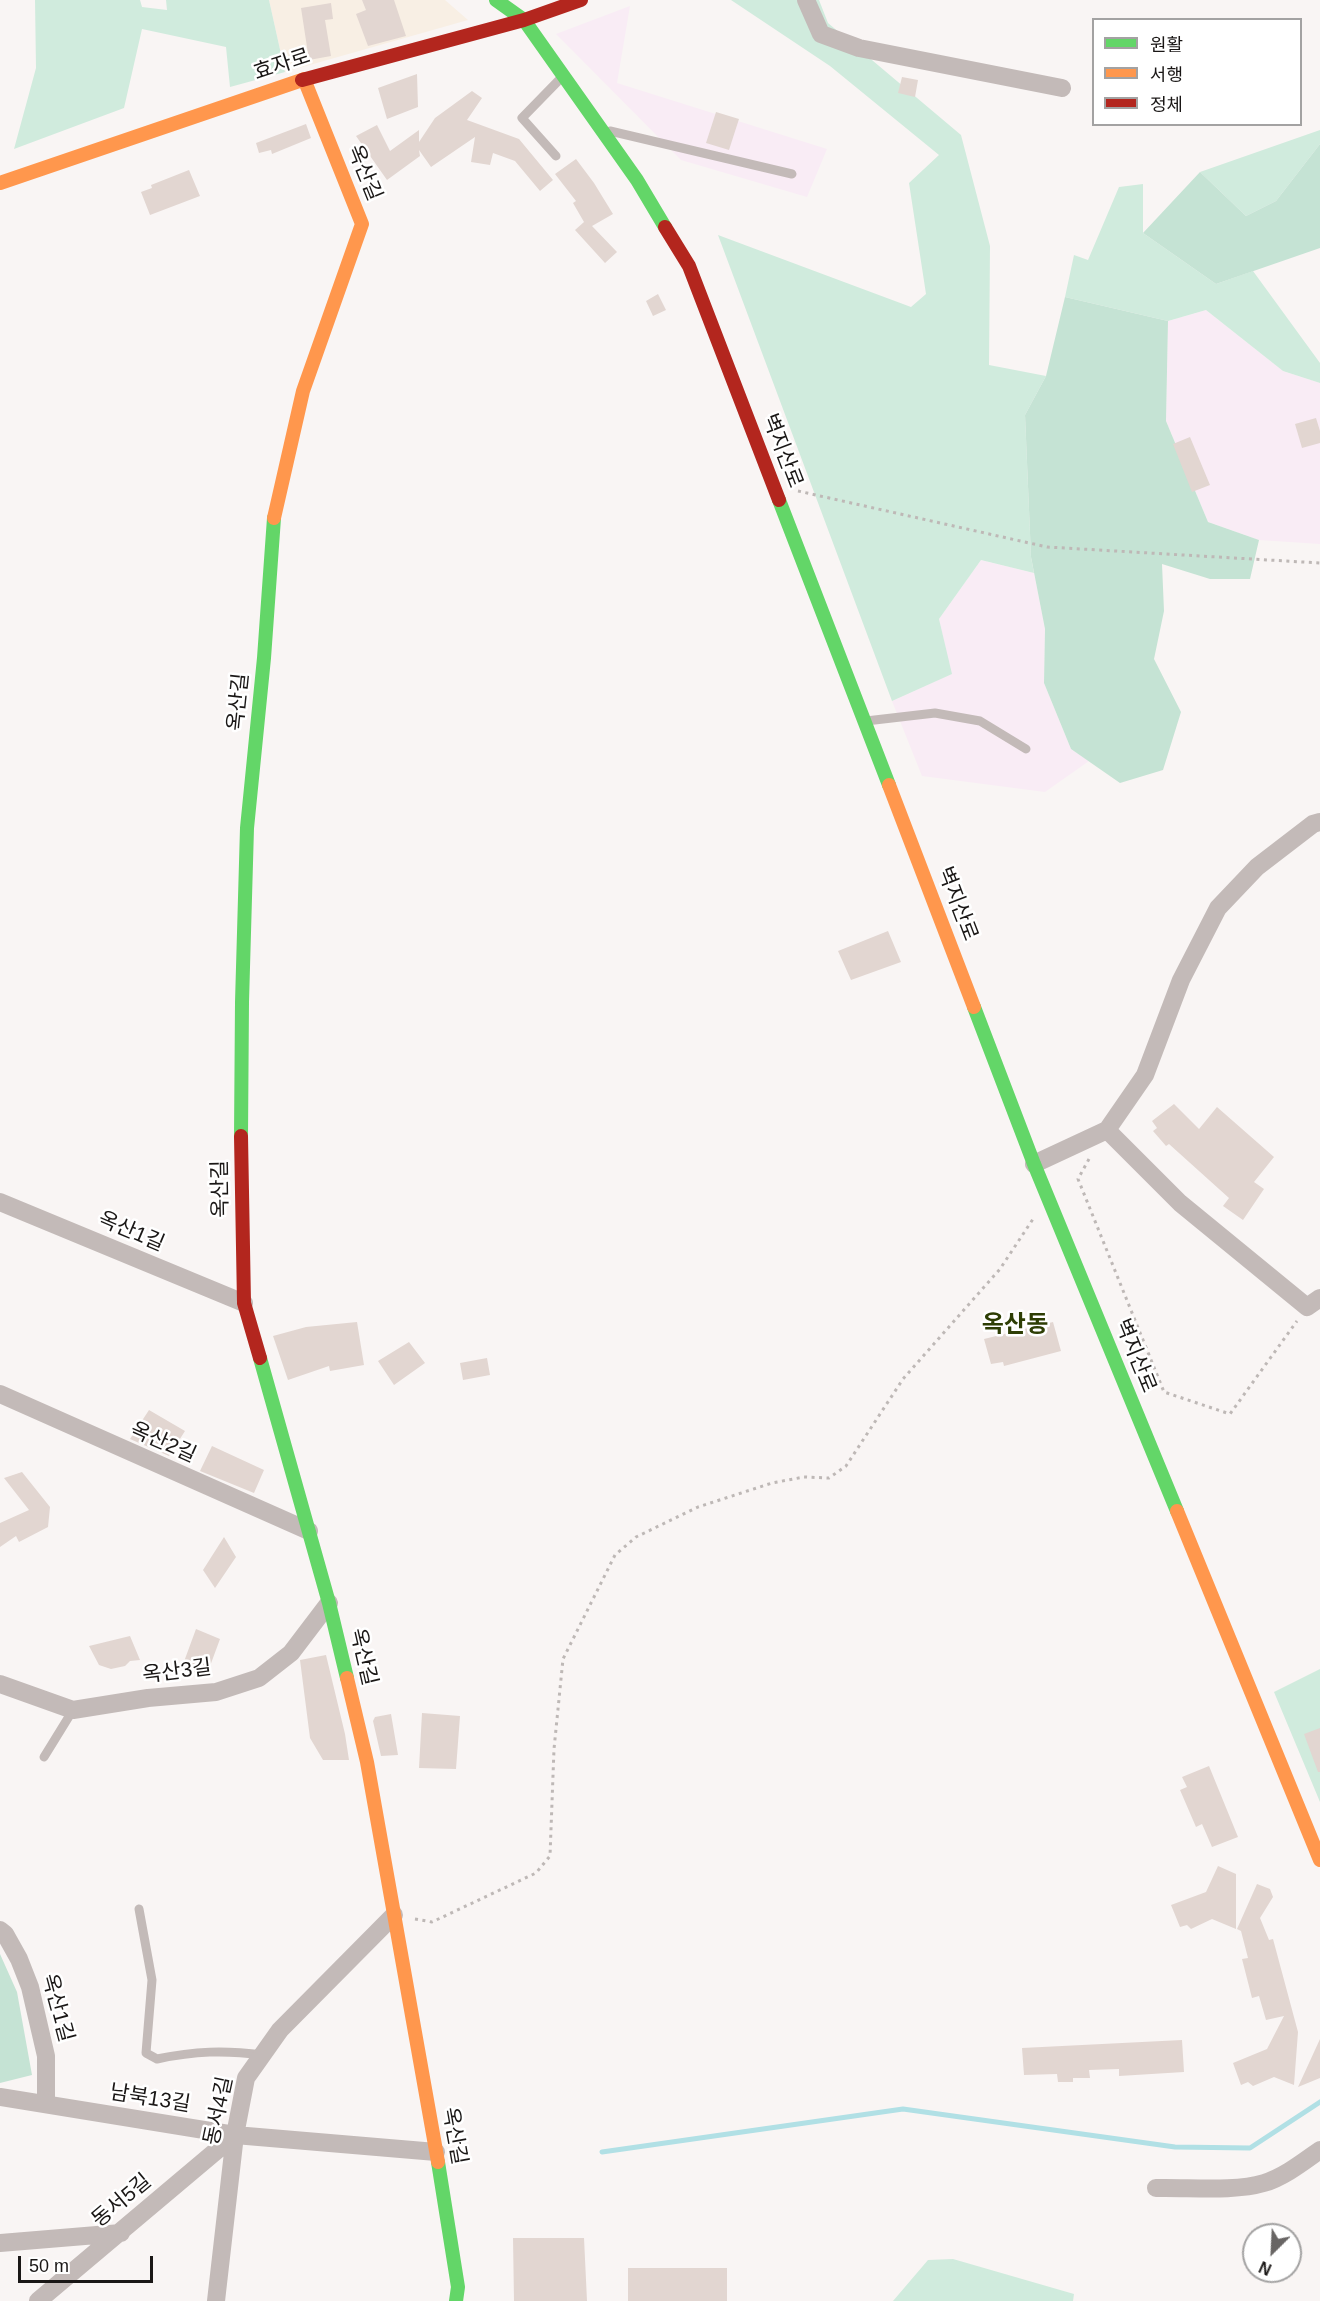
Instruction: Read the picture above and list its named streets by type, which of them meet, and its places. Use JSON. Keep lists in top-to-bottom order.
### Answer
{
  "streets": {
    "street": [
      "효자로",
      "옥산길",
      "벽지산로",
      "옥산1길",
      "옥산2길",
      "옥산3길",
      "남북13길",
      "동서4길",
      "동서5길"
    ]
  },
  "crossings": [
    ["효자로", "옥산길"],
    ["효자로", "벽지산로"],
    ["옥산길", "옥산1길"],
    ["옥산길", "옥산2길"],
    ["옥산길", "옥산3길"],
    ["옥산길", "남북13길"],
    ["옥산길", "동서4길"],
    ["옥산1길", "남북13길"],
    ["남북13길", "동서4길"],
    ["남북13길", "동서5길"],
    ["동서4길", "동서5길"]
  ],
  "districts": ["옥산동"],
  "legend": ["원활", "서행", "정체"],
  "scale_bar": "50 m",
  "north": "bottom left"
}
